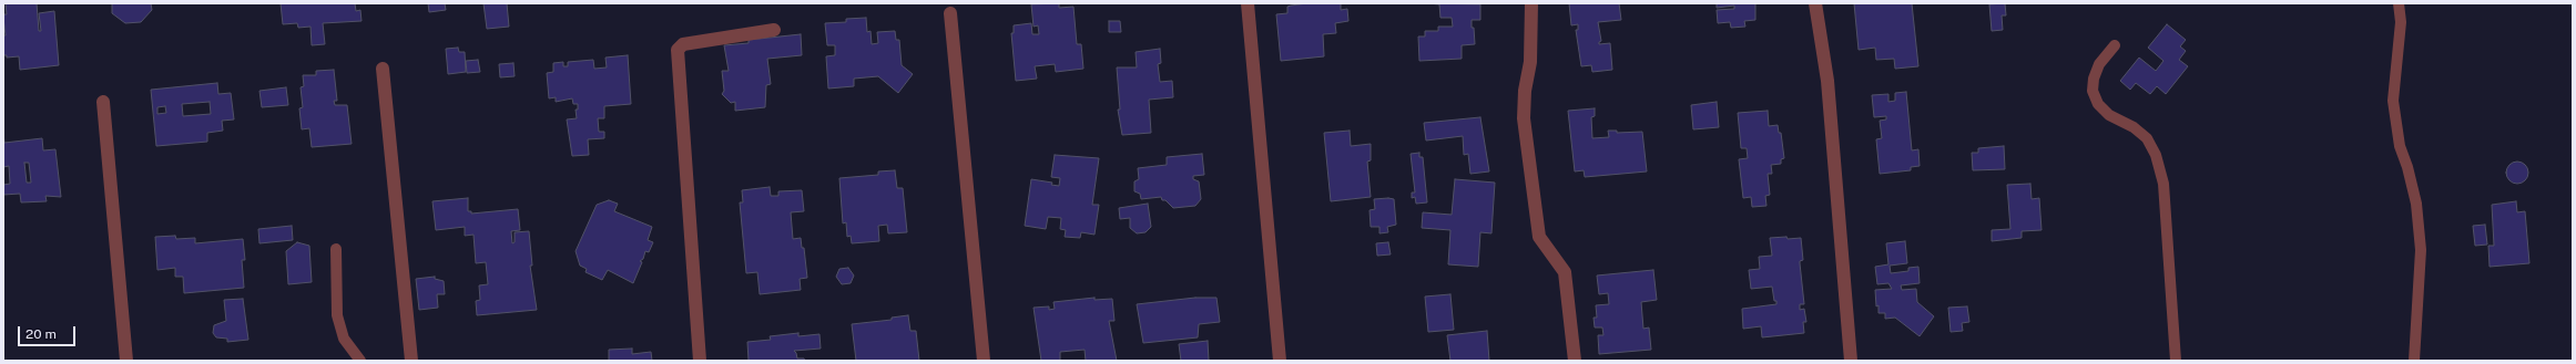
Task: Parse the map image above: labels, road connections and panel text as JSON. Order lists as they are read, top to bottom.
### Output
{
  "scale_bar": "20 m"
}
